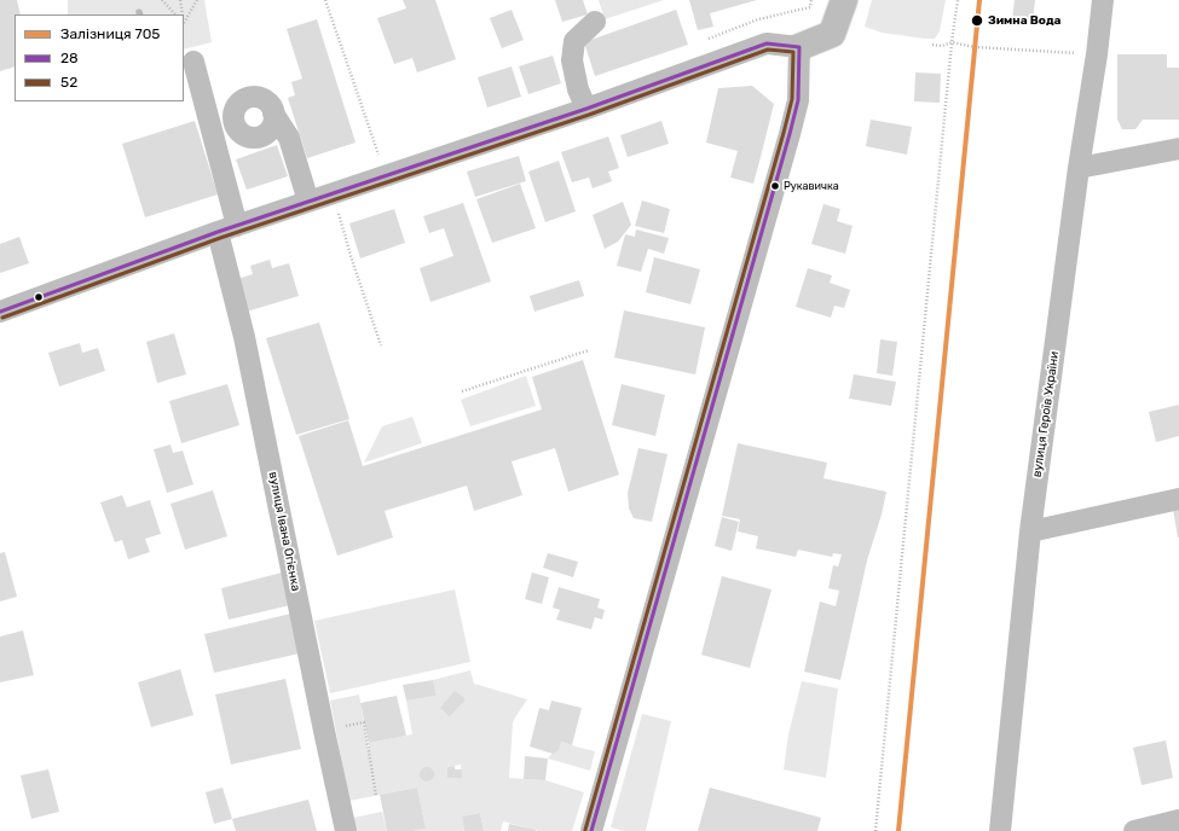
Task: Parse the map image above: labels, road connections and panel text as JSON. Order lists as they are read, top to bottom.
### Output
{
  "streets": {
    "street": ["вулиця Героїв України", "вулиця Івана Огієнка"]
  },
  "places": ["Зимна Вода", "Рукавичка"],
  "lines": ["rail line 705", "transit line 28", "transit line 52"],
  "legend": ["Залізниця 705", "28", "52"]
}
